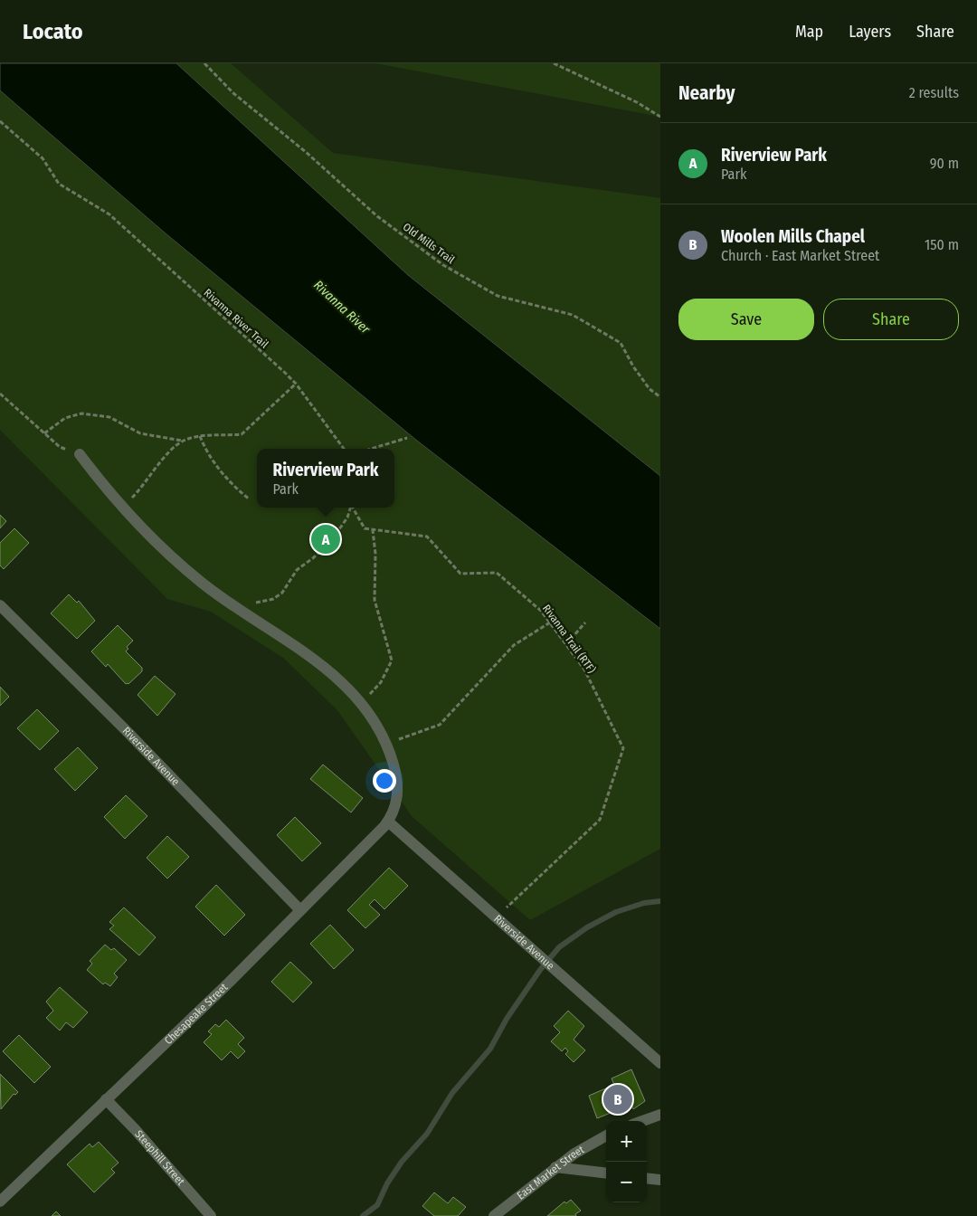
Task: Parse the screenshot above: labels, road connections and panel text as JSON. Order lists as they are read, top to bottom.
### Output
{
  "streets": {
    "street": [
      "Riverside Avenue",
      "Chesapeake Street",
      "Steephill Street",
      "East Market Street"
    ],
    "path": ["Old Mills Trail", "Rivanna River Trail", "Rivanna Trail (RTF)"]
  },
  "crossings": [
    ["Riverside Avenue", "Chesapeake Street"],
    ["Chesapeake Street", "Steephill Street"]
  ],
  "water": ["Rivanna River"],
  "page": {
    "header": "Locato",
    "nav": ["Map", "Layers", "Share"],
    "heading": ["Nearby", "2 results"],
    "list": [
      {
        "mark": "A",
        "name": "Riverview Park",
        "note": "Park",
        "value": "90 m"
      },
      {
        "mark": "B",
        "name": "Woolen Mills Chapel",
        "note": "Church · East Market Street",
        "value": "150 m"
      }
    ],
    "buttons": ["Save", "Share"],
    "popup": ["Riverview Park", "Park"],
    "pins": ["A", "B"],
    "map_buttons": ["+", "−"]
  }
}
